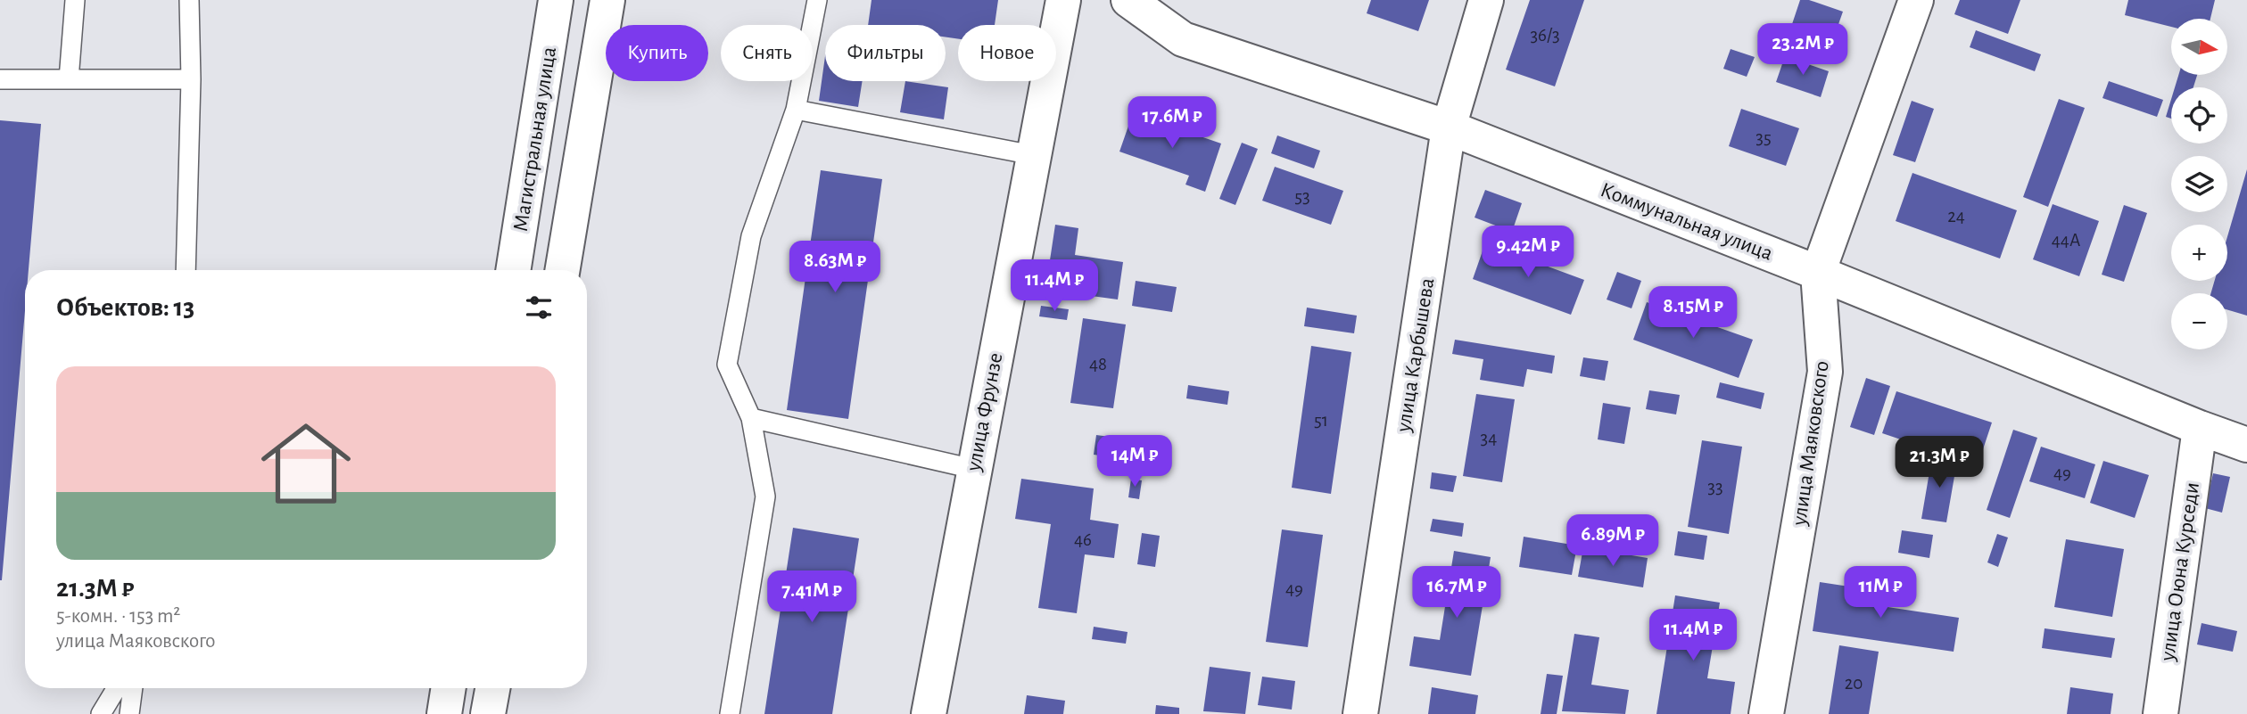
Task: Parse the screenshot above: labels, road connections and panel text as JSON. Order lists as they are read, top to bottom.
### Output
{
  "streets": {
    "street": [
      "Магистральная улица",
      "Коммунальная улица",
      "улица Карбышева",
      "улица Фрунзе",
      "улица Маяковского",
      "улица Оюна Курседи"
    ]
  },
  "crossings": [
    ["Коммунальная улица", "улица Карбышева"],
    ["Коммунальная улица", "улица Маяковского"],
    ["Коммунальная улица", "улица Оюна Курседи"]
  ],
  "house_numbers": [
    "36/3",
    "35",
    "53",
    "24",
    "44А",
    "48",
    "51",
    "34",
    "49",
    "33",
    "46",
    "49",
    "20"
  ],
  "north": "right",
  "page": {
    "map_buttons": ["+", "−"],
    "price": [
      "23.2M ₽",
      "17.6M ₽",
      "9.42M ₽",
      "8.63M ₽",
      "11.4M ₽",
      "8.15M ₽",
      "14M ₽",
      "21.3M ₽",
      "6.89M ₽",
      "16.7M ₽",
      "11M ₽",
      "7.41M ₽",
      "11.4M ₽"
    ],
    "chip": [
      "Купить",
      "Снять",
      "Фильтры",
      "Новое"
    ],
    "heading": "Объектов: 13",
    "list": [
      {
        "name": "21.3M ₽",
        "note": "5-комн. · 153 m² · улица Маяковского"
      }
    ]
  }
}
